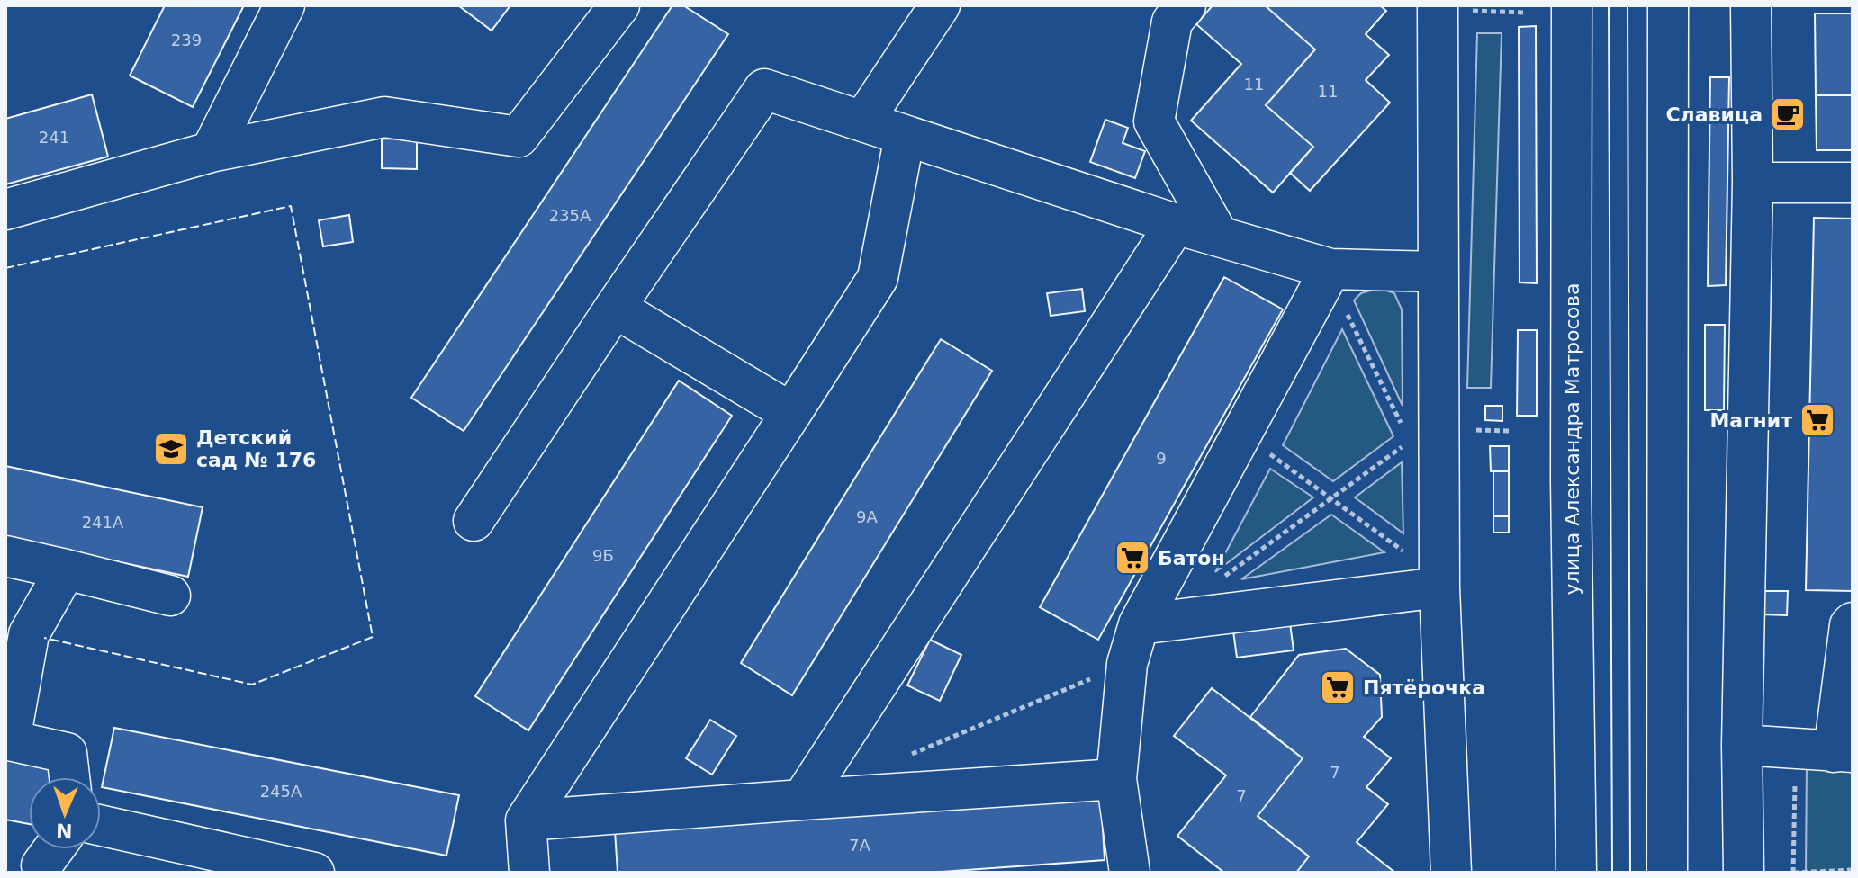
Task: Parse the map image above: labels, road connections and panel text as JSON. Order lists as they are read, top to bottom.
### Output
{
  "streets": {
    "main road": ["улица Александра Матросова"]
  },
  "places": {
    "cafe": ["Славица"],
    "supermarket": ["Магнит", "Батон", "Пятёрочка"],
    "school or university": ["Детский сад № 176"]
  },
  "house_numbers": [
    "239",
    "11",
    "11",
    "241",
    "235А",
    "9",
    "9А",
    "241А",
    "9Б",
    "7",
    "245А",
    "7",
    "7А"
  ],
  "north": "bottom"
}
